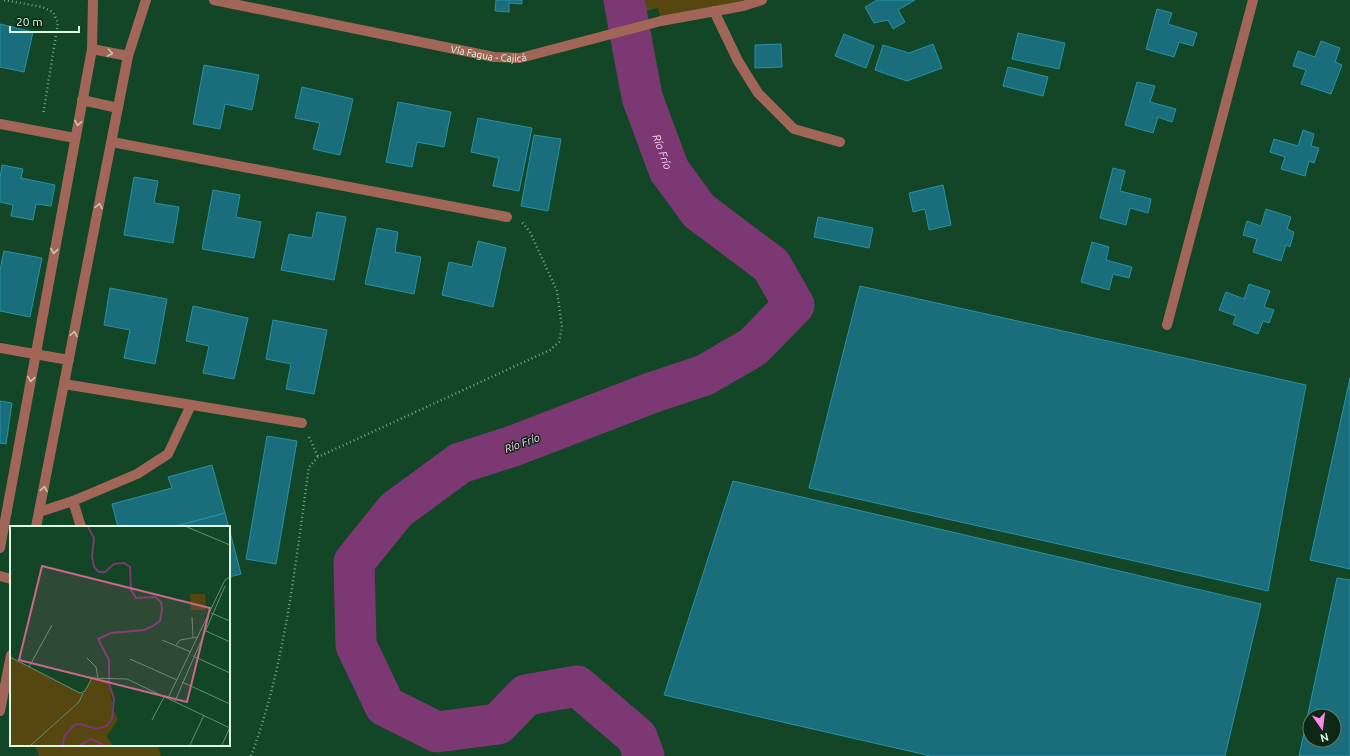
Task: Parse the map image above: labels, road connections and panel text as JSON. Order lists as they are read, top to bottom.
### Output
{
  "streets": {
    "street": ["Vía Fagua - Cajicá"]
  },
  "water": ["Río Frío"],
  "scale_bar": "20 m",
  "north": "bottom"
}
